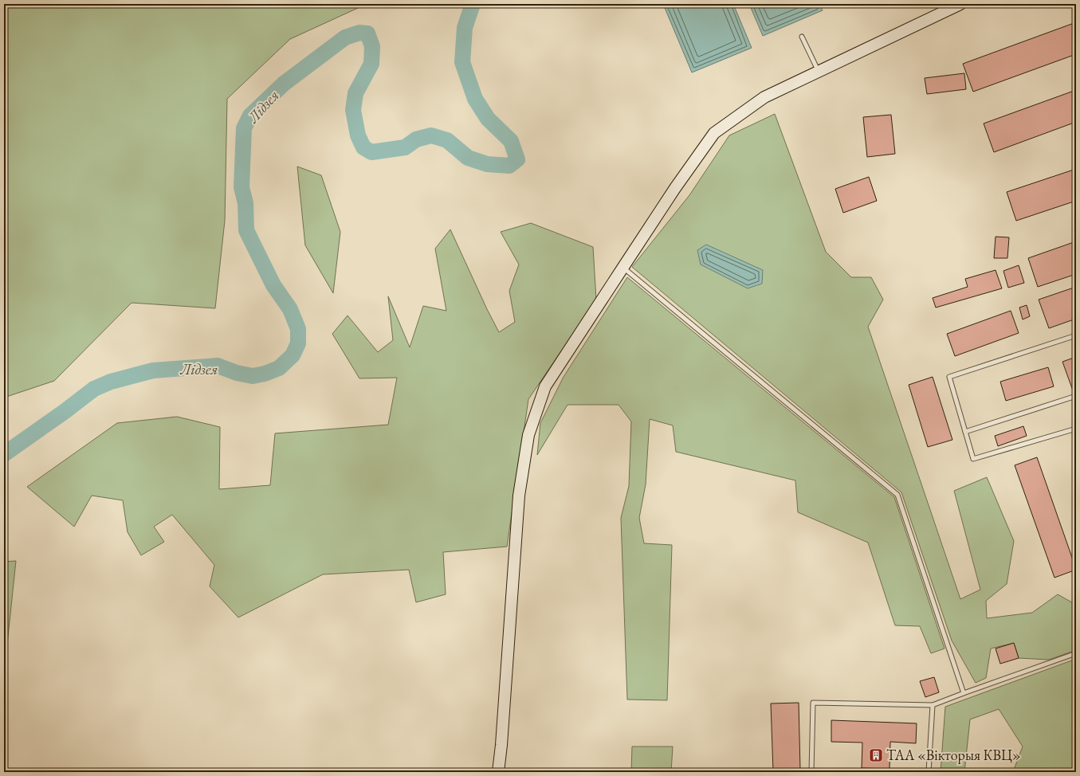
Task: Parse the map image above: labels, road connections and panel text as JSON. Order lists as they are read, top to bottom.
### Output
{
  "water": ["Лідзея"],
  "places": {
    "building": ["ТАА «Вікторыя КВЦ»"]
  }
}
